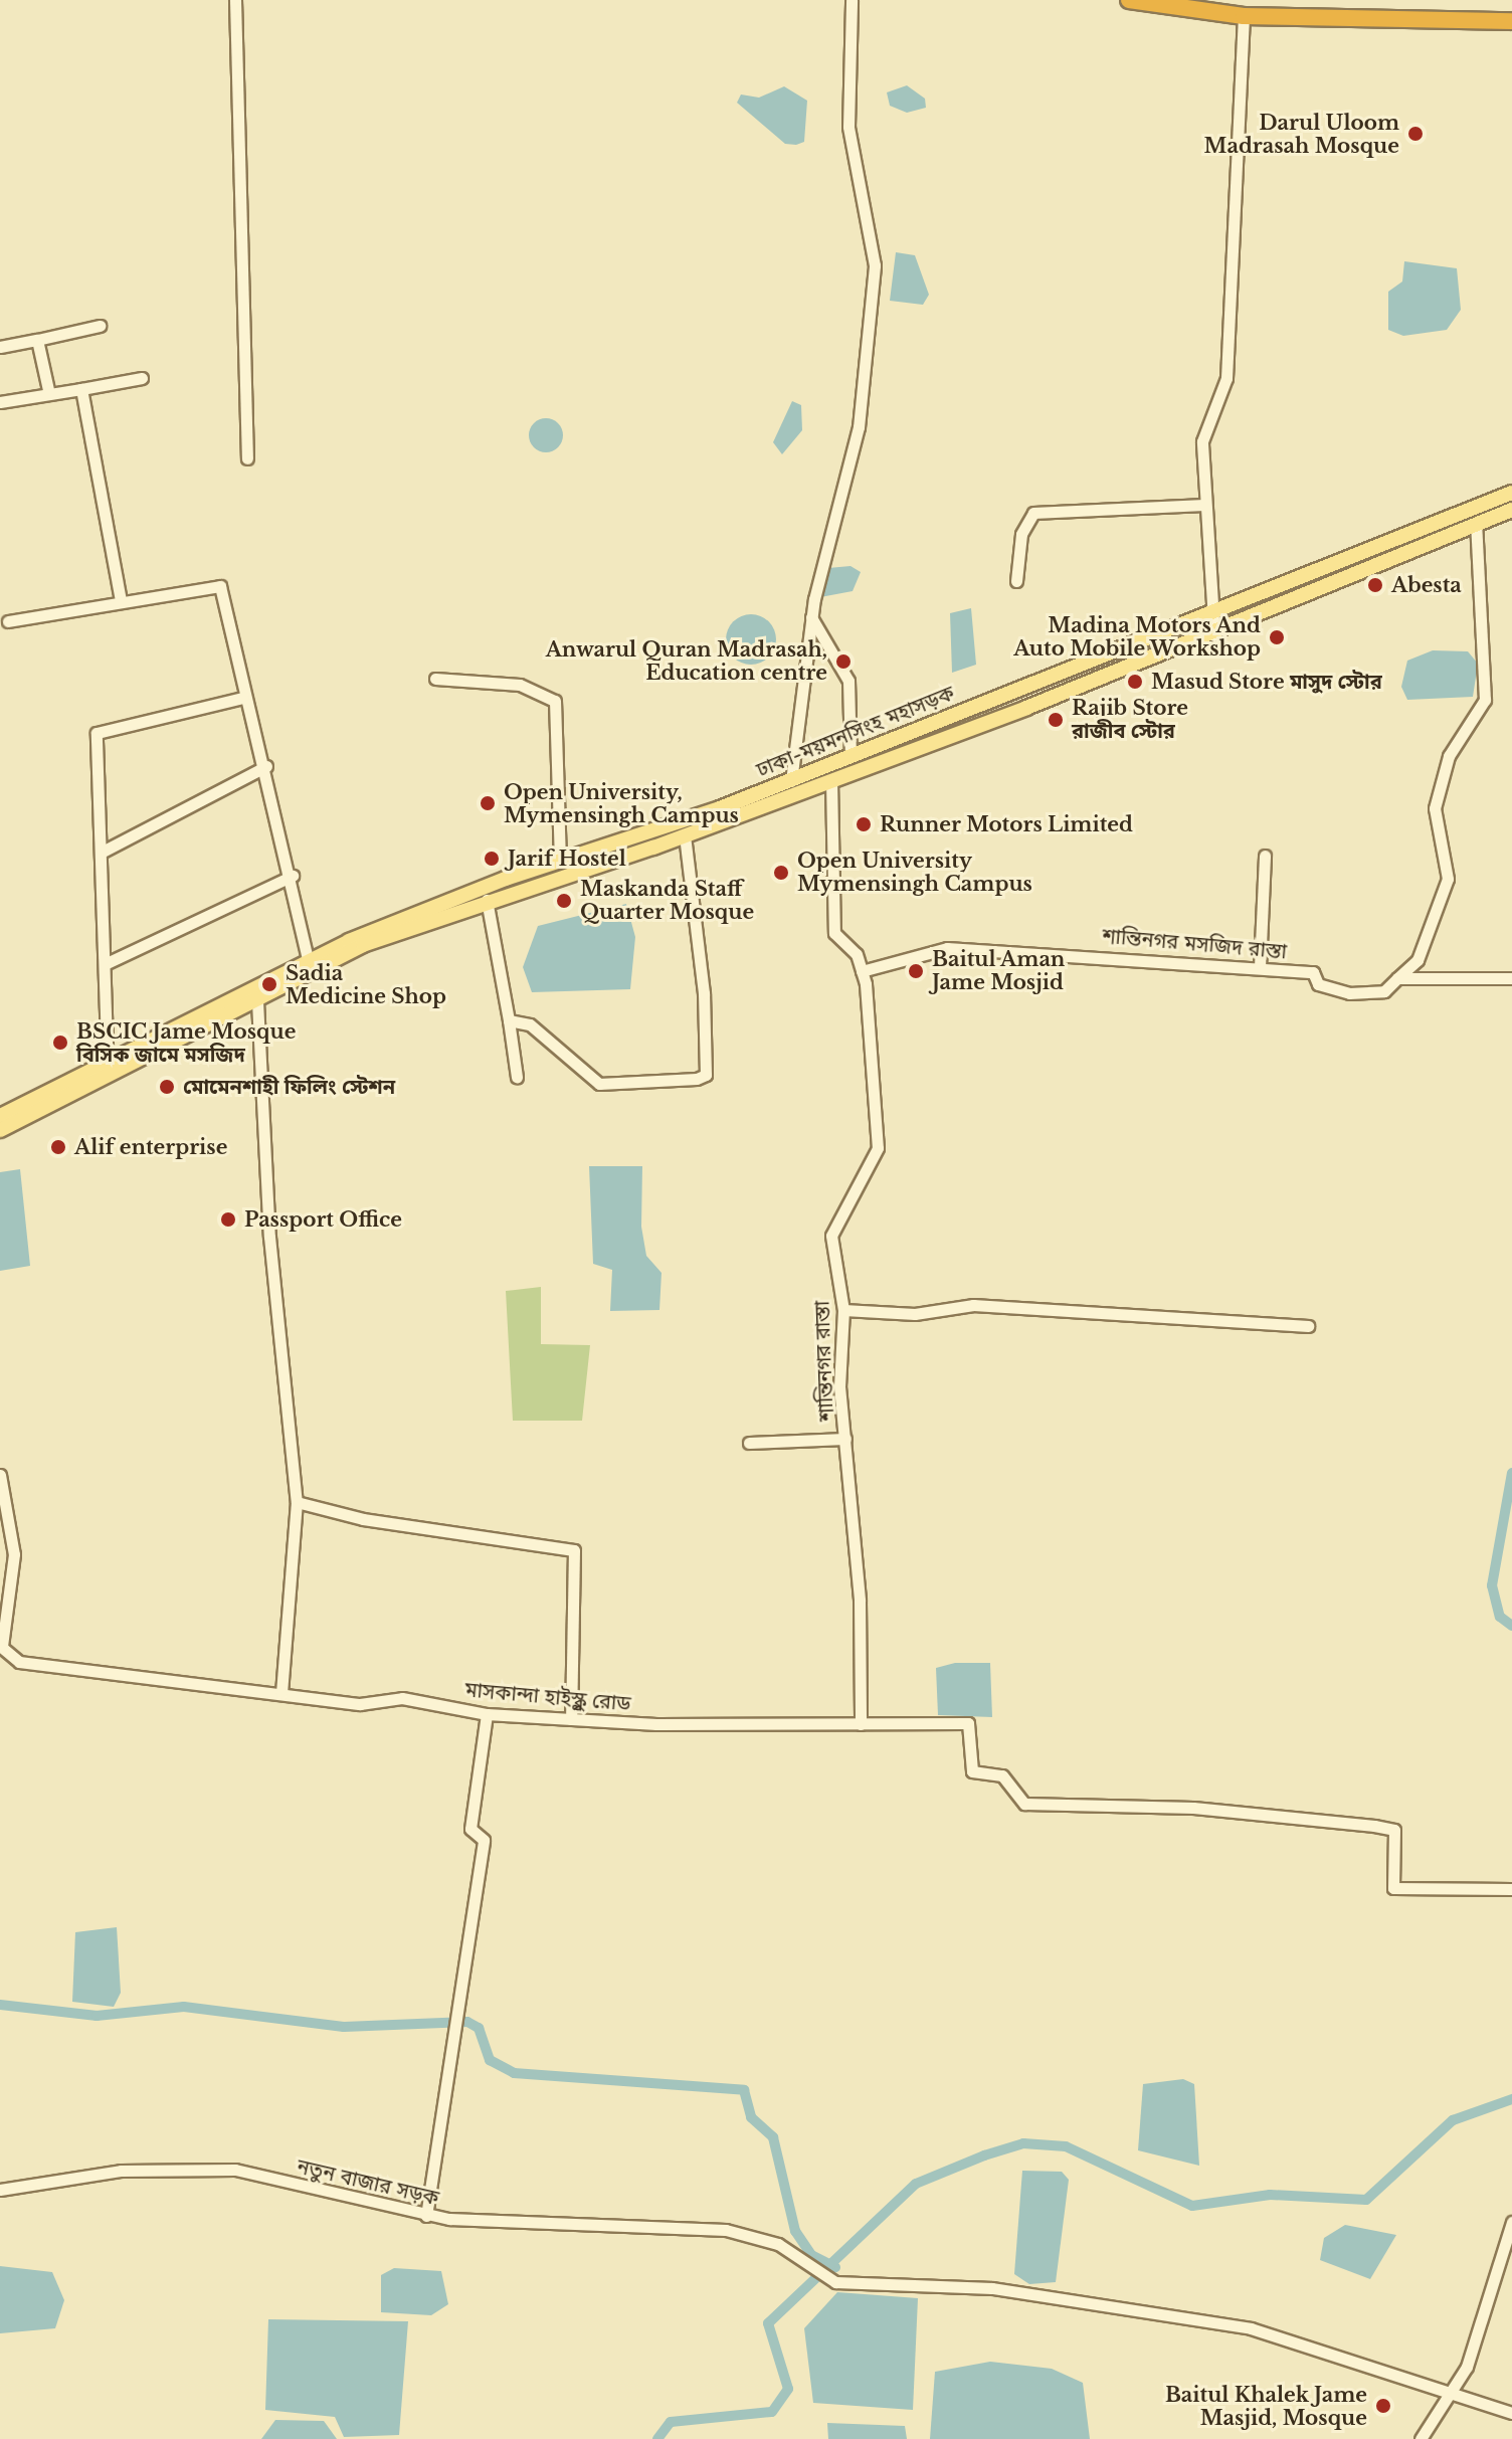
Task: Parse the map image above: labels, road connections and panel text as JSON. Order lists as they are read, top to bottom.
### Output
{
  "streets": {
    "main road": ["ঢাকা-ময়মনসিংহ মহাসড়ক"],
    "street": [
      "শান্তিনগর মসজিদ রাস্তা",
      "শান্তিনগর রাস্তা",
      "মাসকান্দা হাইস্কুল রোড",
      "নতুন বাজার সড়ক"
    ]
  },
  "crossings": [
    ["ঢাকা-ময়মনসিংহ মহাসড়ক", "শান্তিনগর রাস্তা"],
    ["শান্তিনগর মসজিদ রাস্তা", "শান্তিনগর রাস্তা"],
    ["শান্তিনগর রাস্তা", "মাসকান্দা হাইস্কুল রোড"]
  ],
  "places": [
    "Darul Uloom Madrasah Mosque",
    "Abesta",
    "Madina Motors And Auto Mobile Workshop",
    "Anwarul Quran Madrasah, Education centre",
    "Masud Store মাসুদ স্টোর",
    "Rajib Store রাজীব স্টোর",
    "Open University, Mymensingh Campus",
    "Runner Motors Limited",
    "Jarif Hostel",
    "Open University Mymensingh Campus",
    "Maskanda Staff Quarter Mosque",
    "Baitul Aman Jame Mosjid",
    "Sadia Medicine Shop",
    "BSCIC Jame Mosque বিসিক জামে মসজিদ",
    "মোমেনশাহী ফিলিং স্টেশন",
    "Alif enterprise",
    "Passport Office",
    "Baitul Khalek Jame Masjid, Mosque"
  ]
}
